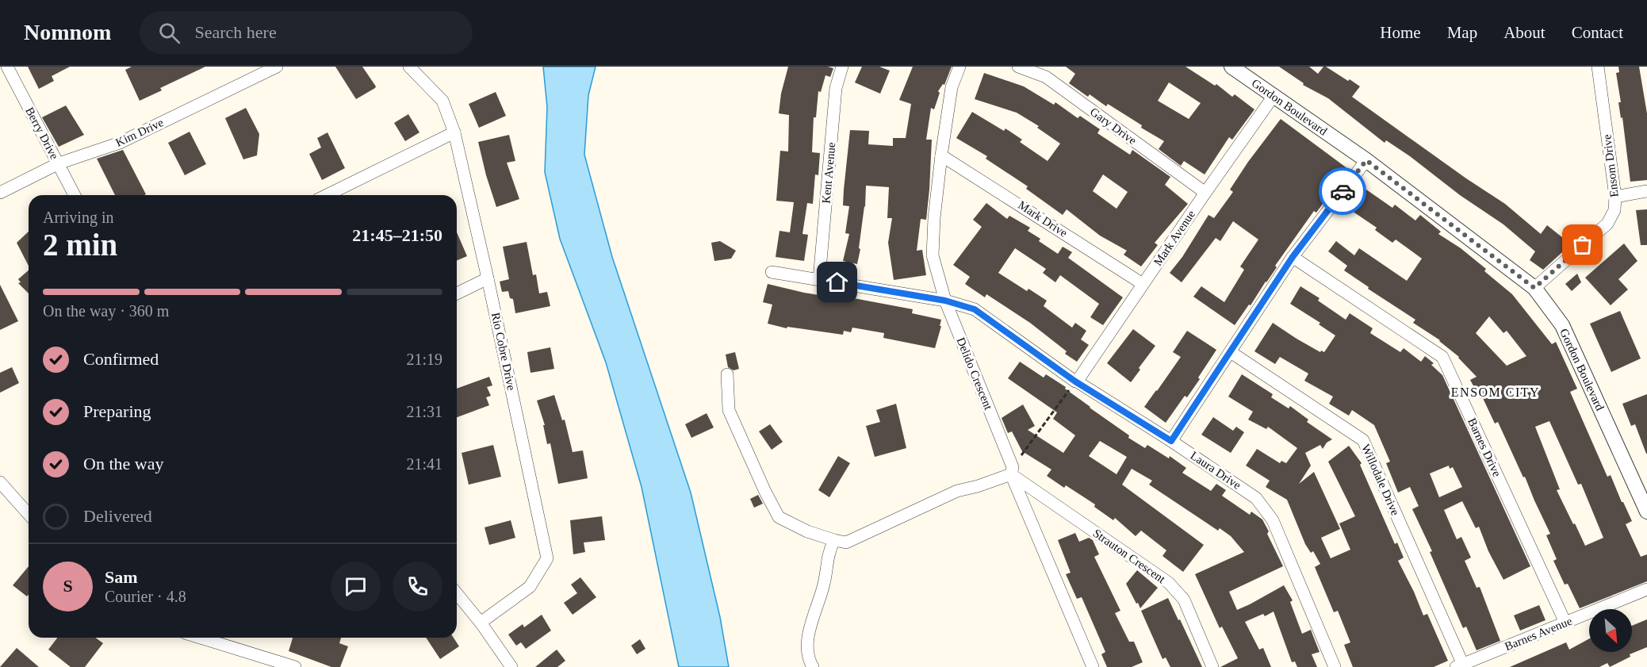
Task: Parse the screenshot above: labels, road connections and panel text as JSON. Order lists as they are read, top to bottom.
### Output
{
  "streets": {
    "street": [
      "Gordon Boulevard",
      "Gary Drive",
      "Kim Drive",
      "Berry Drive",
      "Ensom Drive",
      "Kent Avenue",
      "Mark Drive",
      "Mark Avenue",
      "Rio Cobre Drive",
      "Delido Crescent",
      "Barnes Drive",
      "Laura Drive",
      "Willodale Drive",
      "Strauton Crescent",
      "Barnes Avenue"
    ]
  },
  "crossings": [
    ["Gordon Boulevard", "Ensom Drive"],
    ["Gordon Boulevard", "Mark Avenue"],
    ["Gary Drive", "Mark Avenue"],
    ["Kim Drive", "Berry Drive"],
    ["Kent Avenue", "Laura Drive"],
    ["Mark Drive", "Mark Avenue"],
    ["Mark Drive", "Delido Crescent"],
    ["Mark Avenue", "Laura Drive"],
    ["Delido Crescent", "Laura Drive"],
    ["Delido Crescent", "Strauton Crescent"],
    ["Barnes Drive", "Barnes Avenue"],
    ["Willodale Drive", "Barnes Avenue"]
  ],
  "districts": ["ENSOM CITY"],
  "north": "bottom right",
  "page": {
    "header": "Nomnom",
    "search": "Search here",
    "nav": [
      "Home",
      "Map",
      "About",
      "Contact"
    ],
    "heading": ["2 min", "Arriving in", "21:45–21:50"],
    "panel": ["Sam", "Courier · 4.8"],
    "bar": "On the way · 360 m",
    "list": [
      ["Confirmed", "21:19"],
      ["Preparing", "21:31"],
      ["On the way", "21:41"],
      "Delivered"
    ],
    "round": "S"
  }
}
